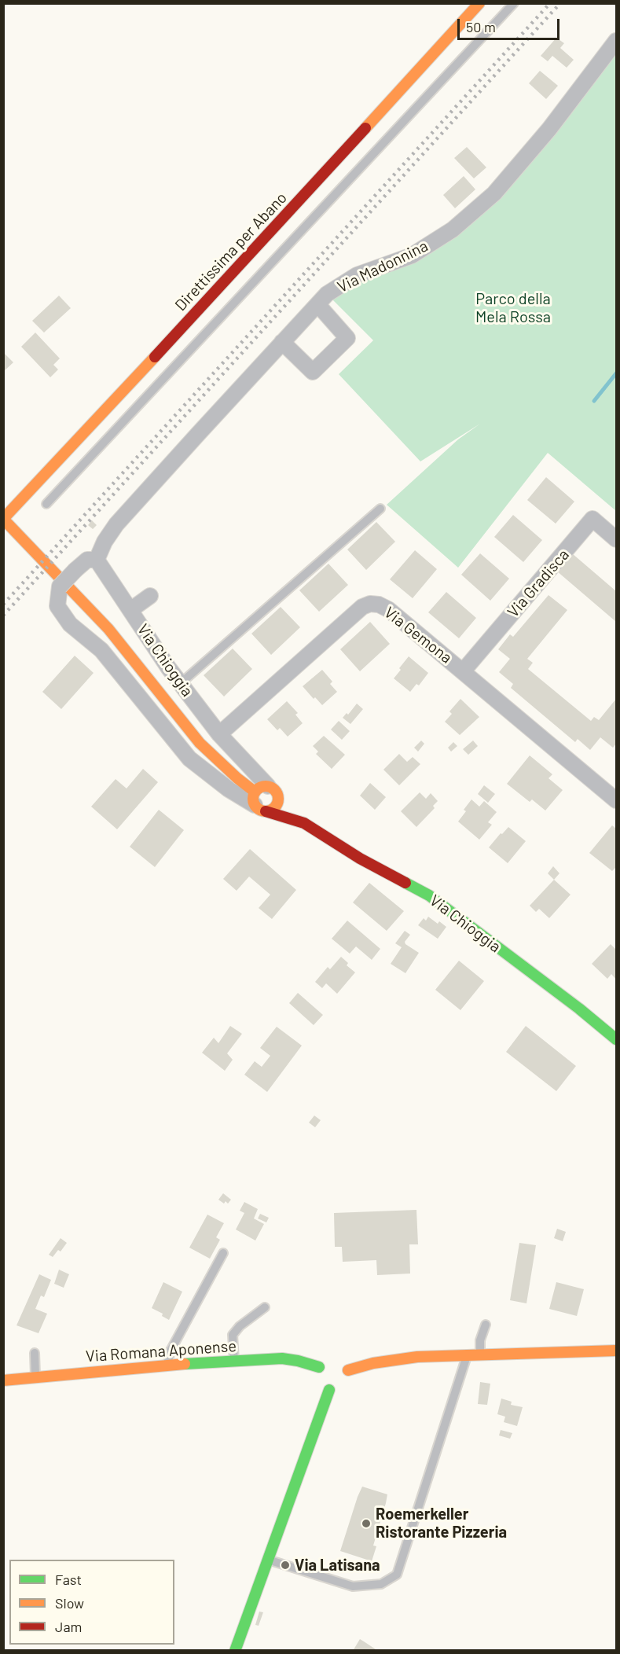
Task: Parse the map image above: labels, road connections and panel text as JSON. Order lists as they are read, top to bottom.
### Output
{
  "streets": {
    "main road": ["Direttissima per Abano", "Via Chioggia", "Via Romana Aponense"],
    "street": ["Via Madonnina", "Via Gradisca", "Via Gemona"]
  },
  "crossings": [
    ["Direttissima per Abano", "Via Chioggia"],
    ["Via Madonnina", "Via Chioggia"],
    ["Via Gradisca", "Via Gemona"],
    ["Via Gemona", "Via Chioggia"]
  ],
  "parks": ["Parco della Mela Rossa"],
  "places": ["Roemerkeller Ristorante Pizzeria", "Via Latisana"],
  "legend": ["Fast", "Slow", "Jam"],
  "scale_bar": "50 m"
}
